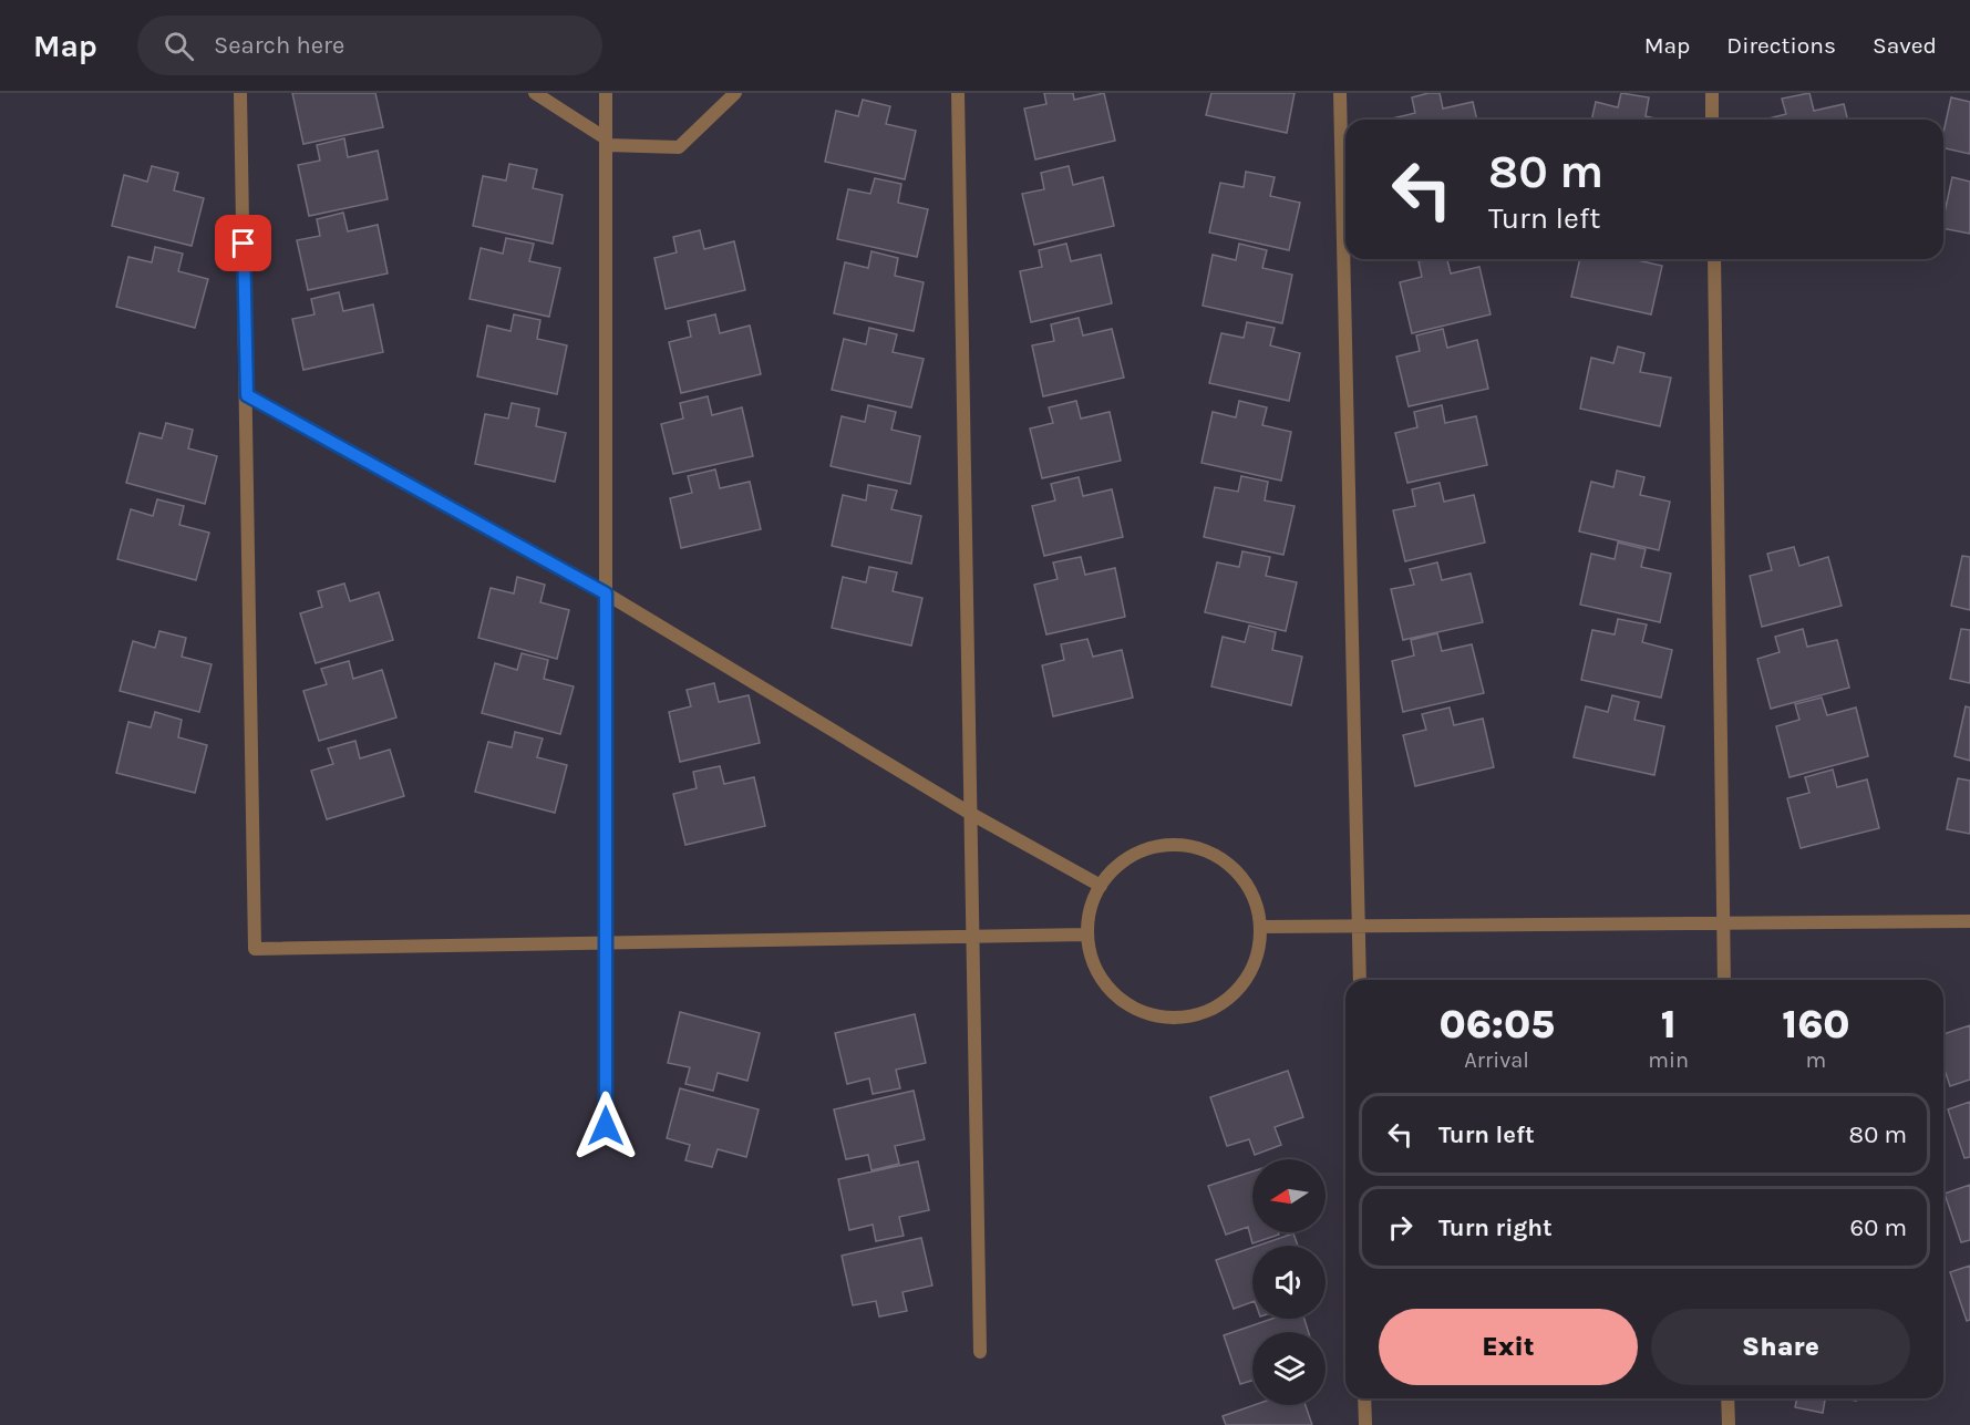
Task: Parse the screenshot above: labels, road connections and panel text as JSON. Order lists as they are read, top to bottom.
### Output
{
  "north": "left",
  "page": {
    "header": "Map",
    "search": "Search here",
    "nav": ["Map", "Directions", "Saved"],
    "turn": ["80 m", "Turn left"],
    "eta": [
      "06:05",
      "Arrival",
      "1",
      "min",
      "160",
      "m"
    ],
    "list": [
      {
        "name": "Turn left",
        "value": "80 m"
      },
      {
        "name": "Turn right",
        "value": "60 m"
      }
    ],
    "buttons": ["Exit", "Share"]
  }
}
